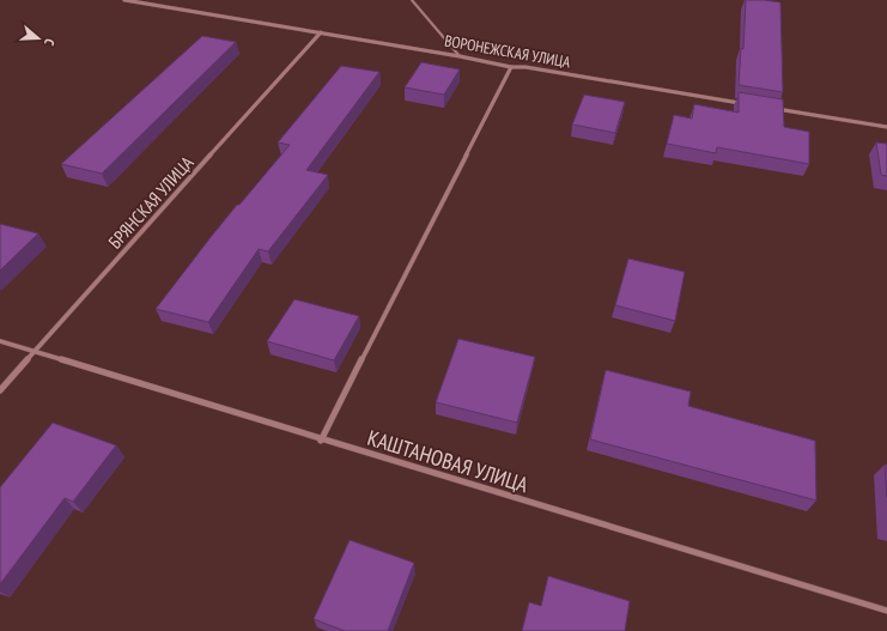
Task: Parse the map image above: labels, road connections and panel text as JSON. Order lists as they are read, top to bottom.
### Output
{
  "streets": {
    "street": ["ВОРОНЕЖСКАЯ УЛИЦА", "БРЯНСКАЯ УЛИЦА", "КАШТАНОВАЯ УЛИЦА"]
  },
  "crossings": [
    ["ВОРОНЕЖСКАЯ УЛИЦА", "БРЯНСКАЯ УЛИЦА"],
    ["БРЯНСКАЯ УЛИЦА", "КАШТАНОВАЯ УЛИЦА"]
  ],
  "north": "right"
}
